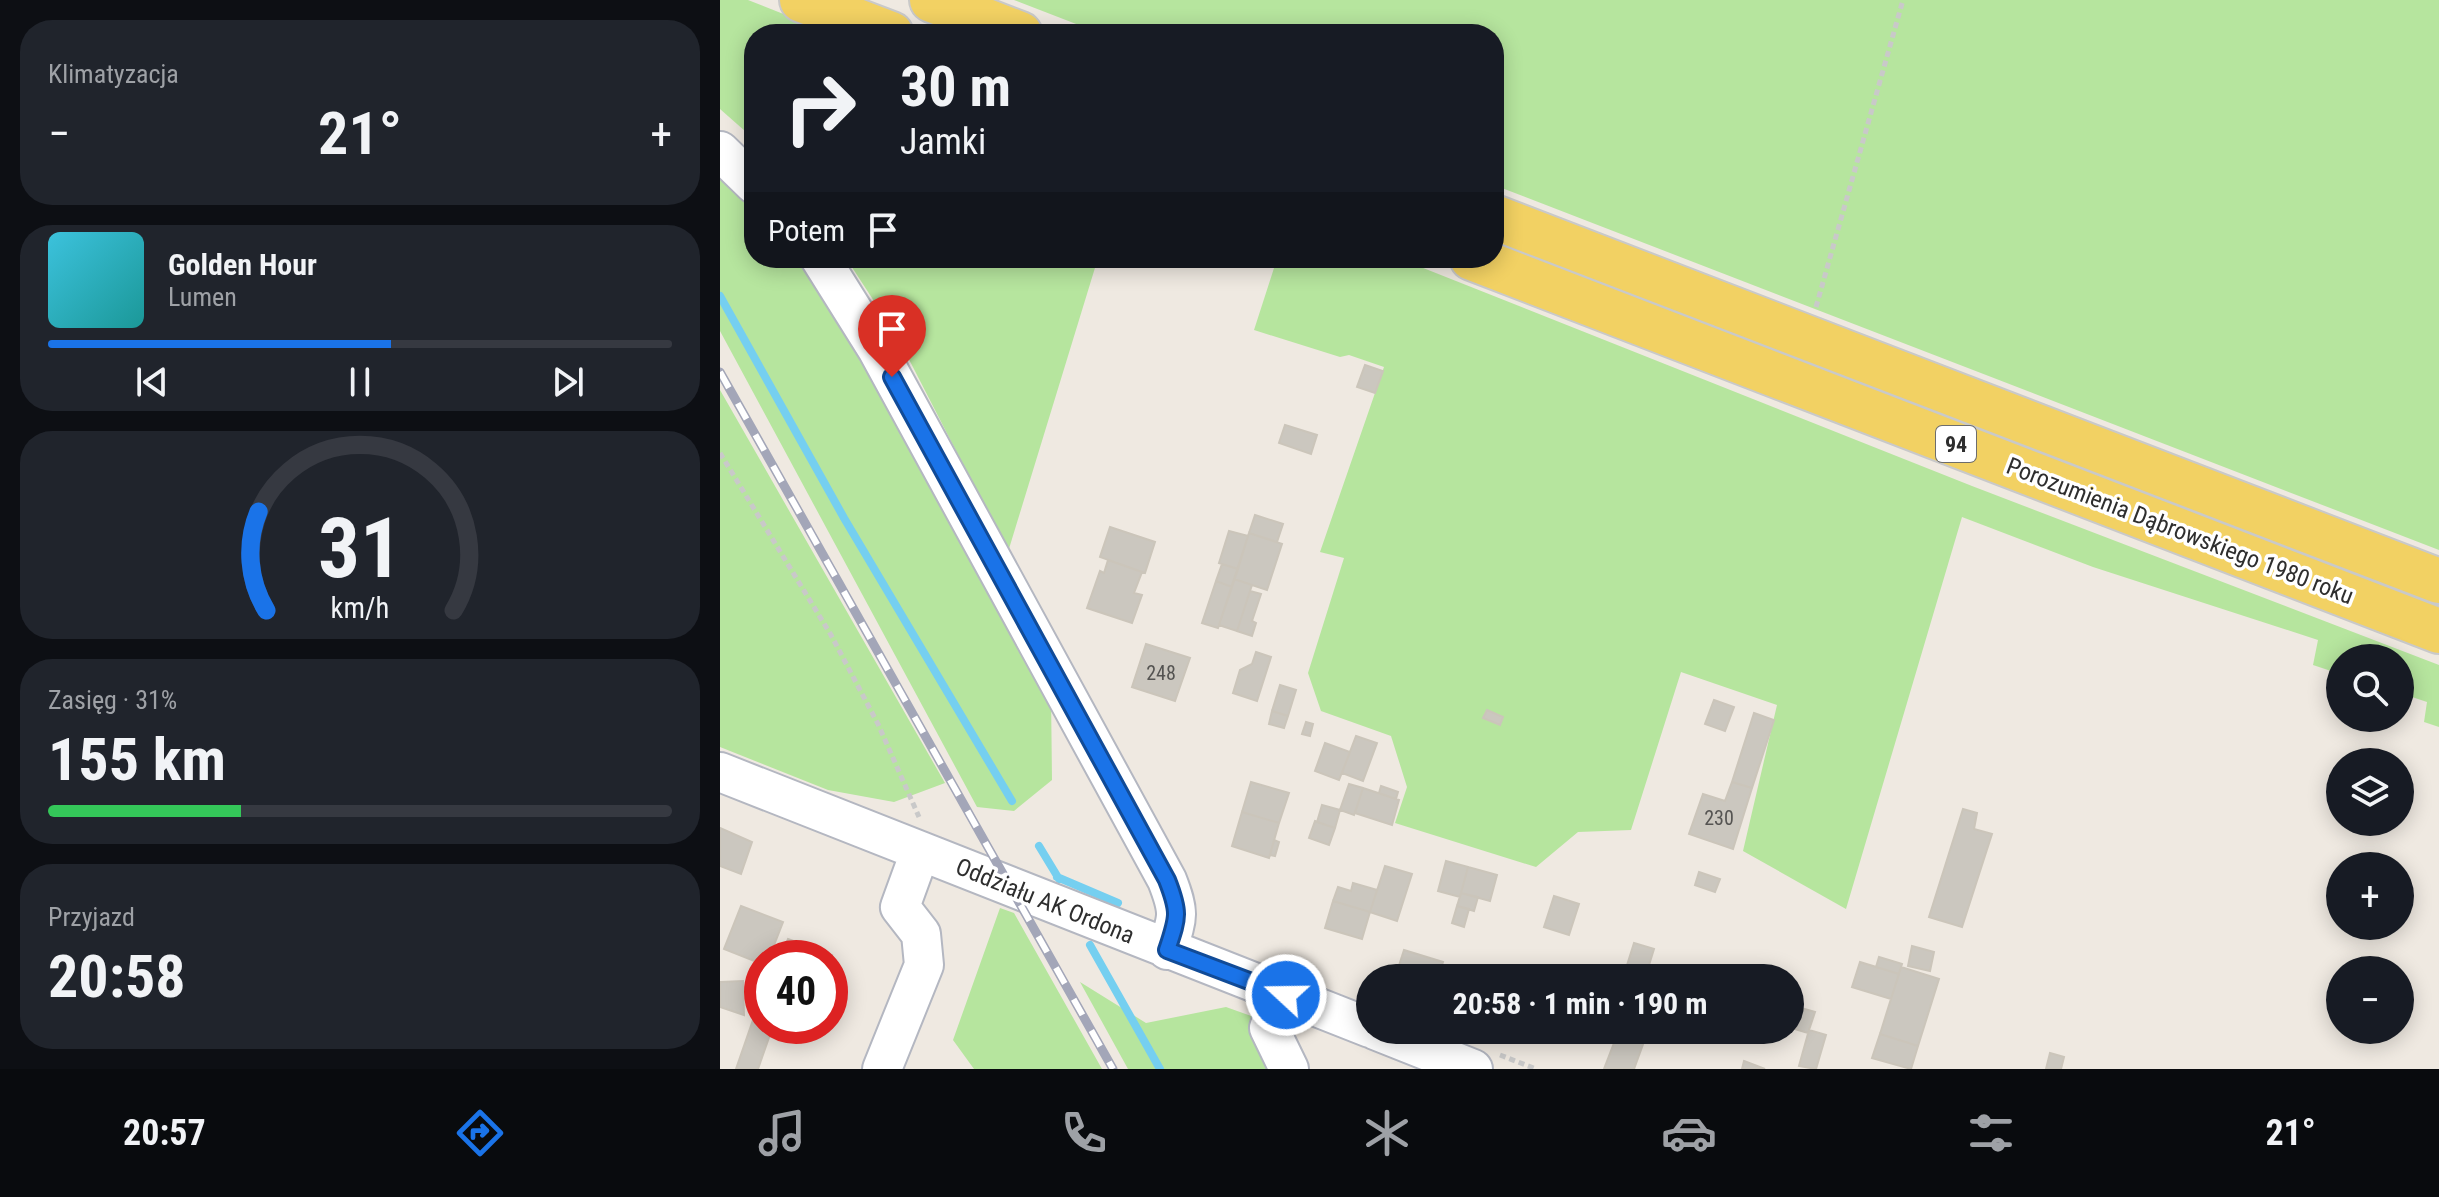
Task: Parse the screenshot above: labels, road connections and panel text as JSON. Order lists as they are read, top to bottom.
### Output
{
  "streets": {
    "main road": ["94", "Porozumienia Dąbrowskiego 1980 roku"],
    "street": ["Oddziału AK Ordona"]
  },
  "house_numbers": ["248", "230"],
  "page": {
    "tile": [
      "Klimatyzacja",
      ["Zasięg · 31%", "155 km"],
      ["Przyjazd", "20:58"]
    ],
    "turn": ["30 m", "Jamki"],
    "heat": ["−", "21°", "+"],
    "then": "Potem",
    "song": ["Golden Hour", "Lumen"],
    "map_buttons": ["+", "−"],
    "limit": "40",
    "trip": "20:58 · 1 min · 190 m",
    "tabs": ["20:57", "21°"],
    "gauge": ["31", "km/h"]
  }
}
